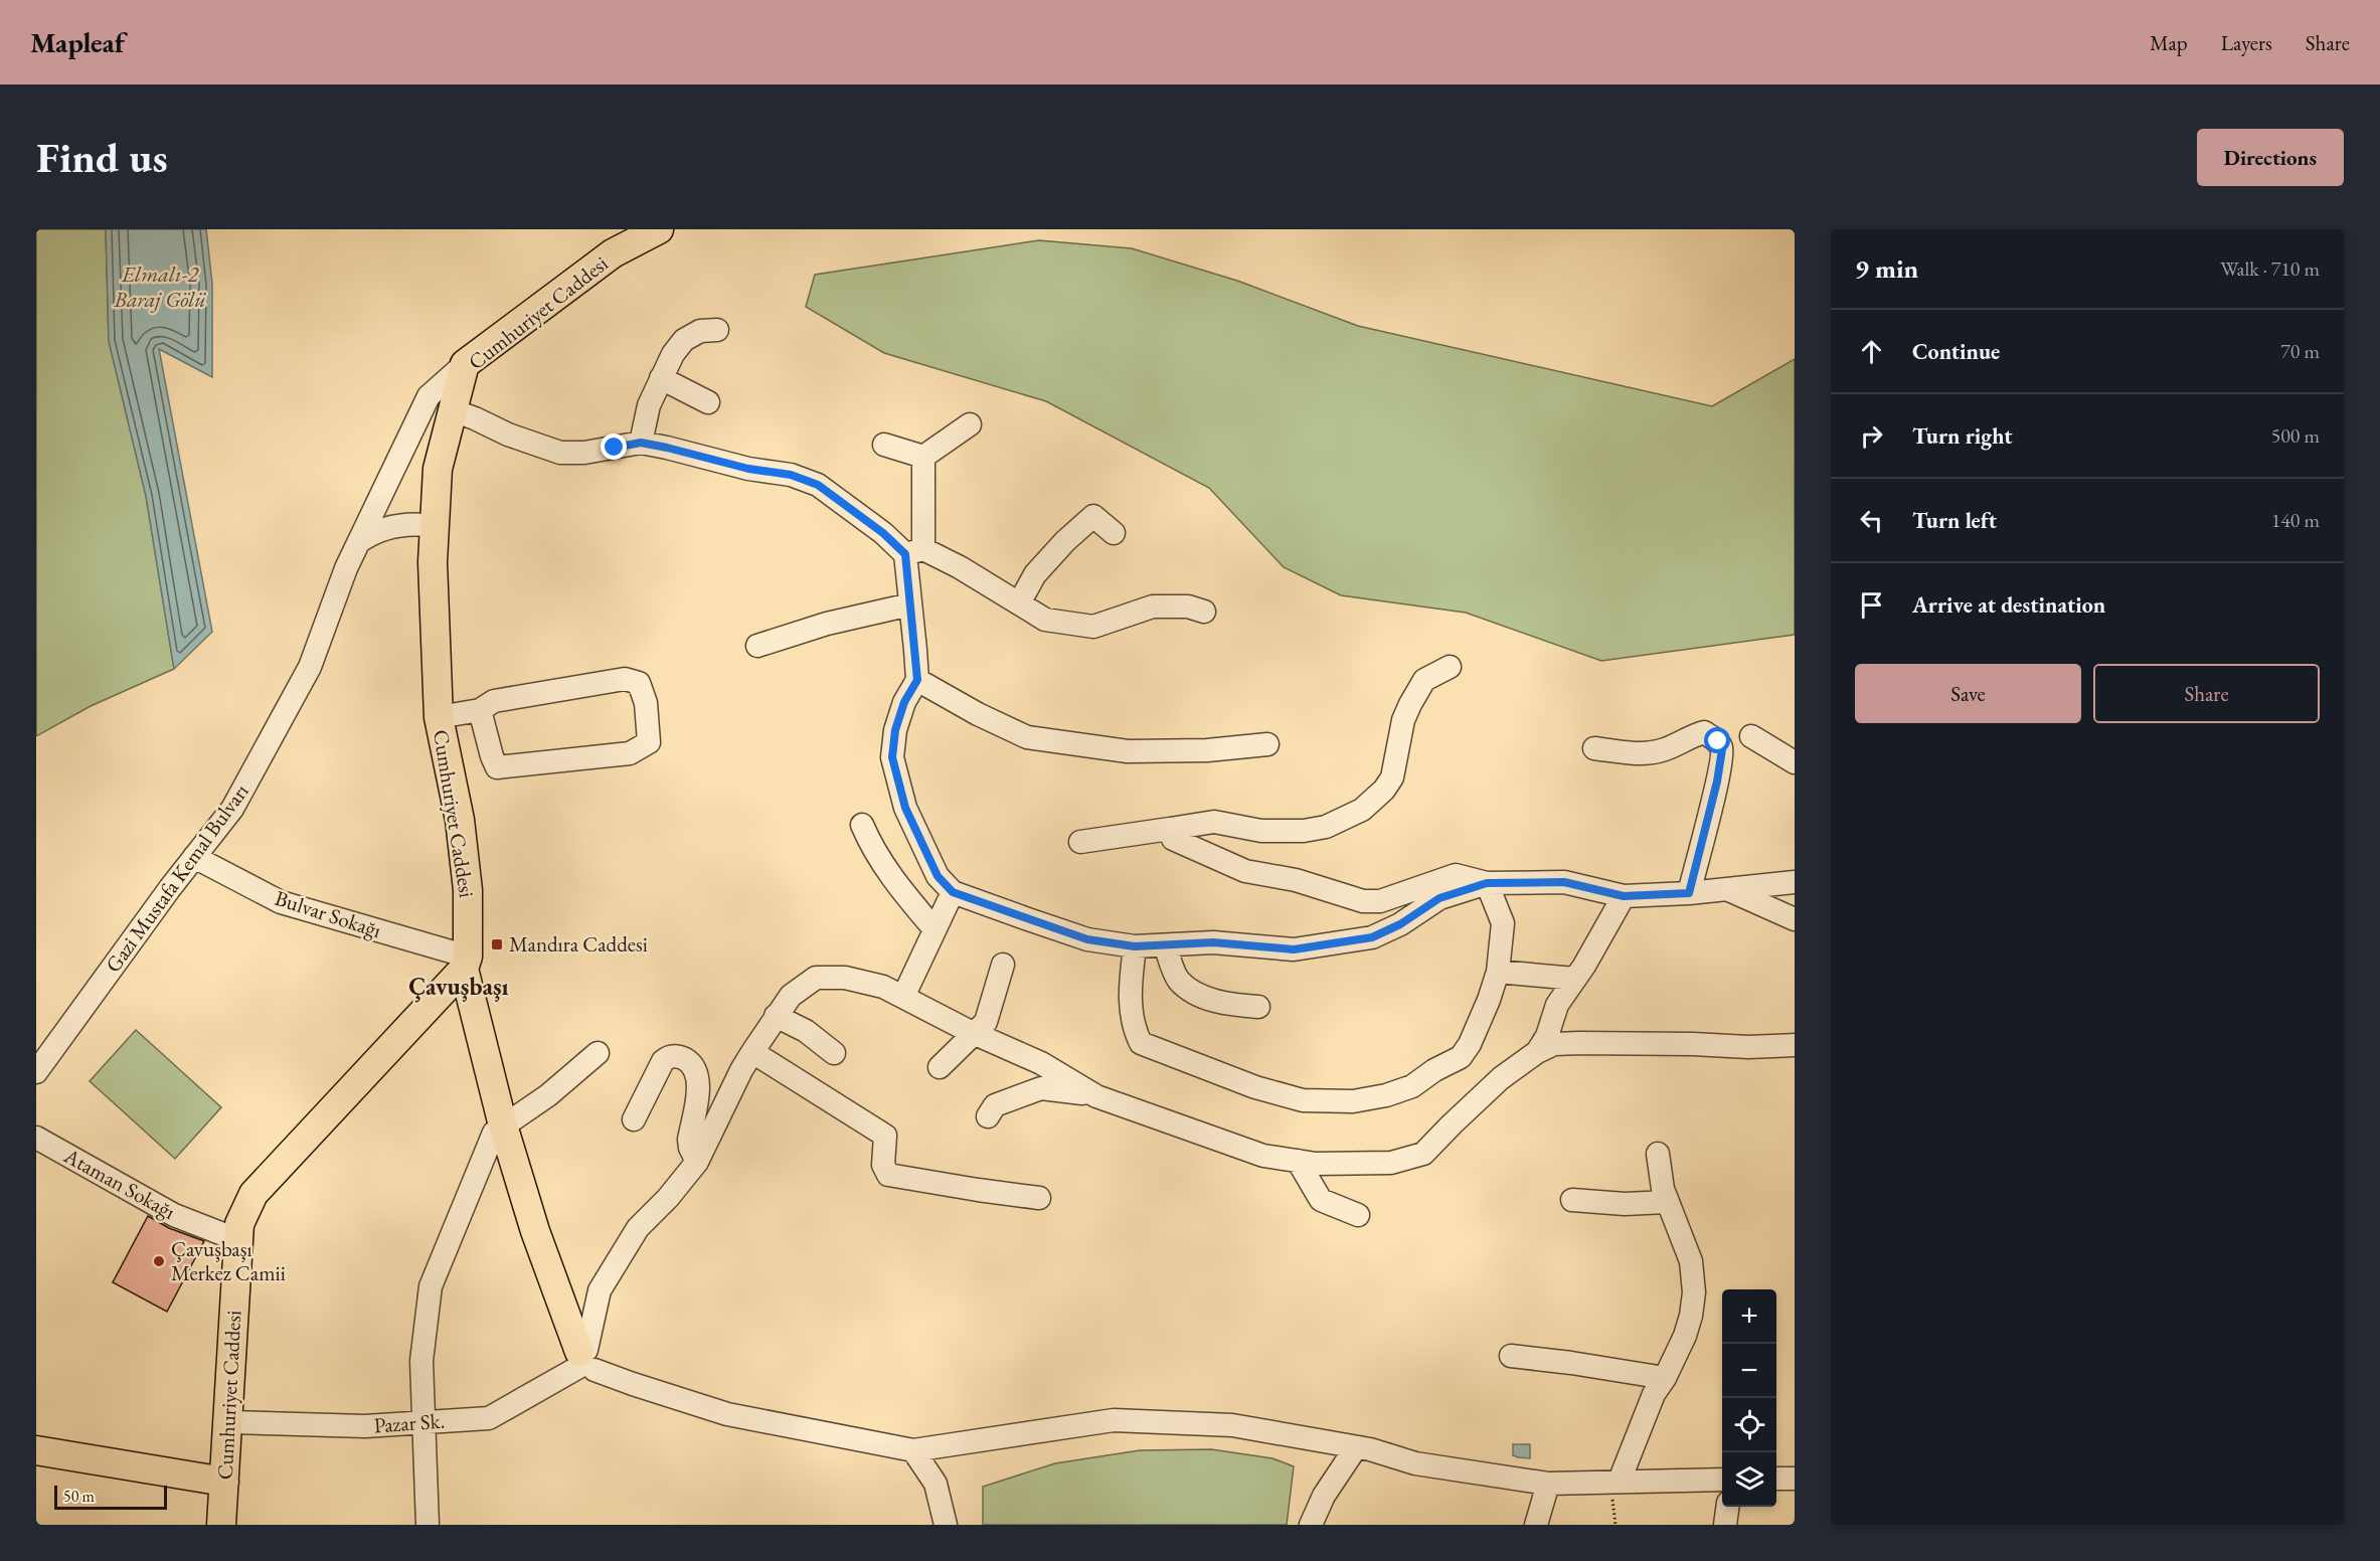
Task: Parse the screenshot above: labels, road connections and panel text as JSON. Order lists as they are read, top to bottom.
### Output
{
  "streets": {
    "main road": ["Cumhuriyet Caddesi"],
    "street": [
      "Gazi Mustafa Kemal Bulvarı",
      "Bulvar Sokağı",
      "Ataman Sokağı",
      "Pazar Sk."
    ]
  },
  "crossings": [
    ["Cumhuriyet Caddesi", "Gazi Mustafa Kemal Bulvarı"],
    ["Cumhuriyet Caddesi", "Bulvar Sokağı"],
    ["Cumhuriyet Caddesi", "Ataman Sokağı"],
    ["Cumhuriyet Caddesi", "Pazar Sk."],
    ["Gazi Mustafa Kemal Bulvarı", "Bulvar Sokağı"]
  ],
  "districts": ["Çavuşbaşı"],
  "water": ["Elmalı-2 Baraj Gölü"],
  "places": {
    "transit": ["Mandıra Caddesi"],
    "other": ["Çavuşbaşı Merkez Camii"]
  },
  "scale_bar": "50 m",
  "page": {
    "header": "Mapleaf",
    "nav": ["Map", "Layers", "Share"],
    "buttons": [
      "Directions",
      ["Save", "Share"]
    ],
    "title": "Find us",
    "heading": ["9 min", "Walk · 710 m"],
    "list": [
      ["Continue", "70 m"],
      ["Turn right", "500 m"],
      ["Turn left", "140 m"],
      "Arrive at destination"
    ],
    "map_buttons": ["+", "−"],
    "scale": "50 m"
  }
}
